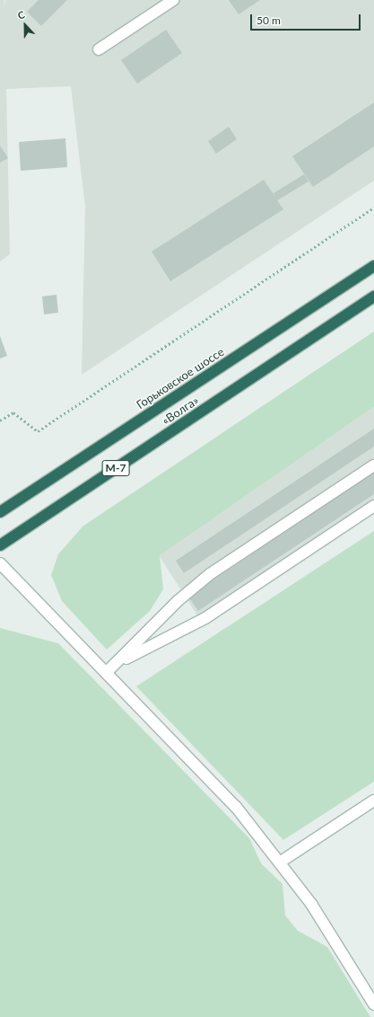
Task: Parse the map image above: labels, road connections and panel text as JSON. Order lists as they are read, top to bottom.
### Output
{
  "streets": {
    "highway": ["Горьковское шоссе", "«Волга»", "М-7"]
  },
  "scale_bar": "50 m",
  "north": "top"
}
